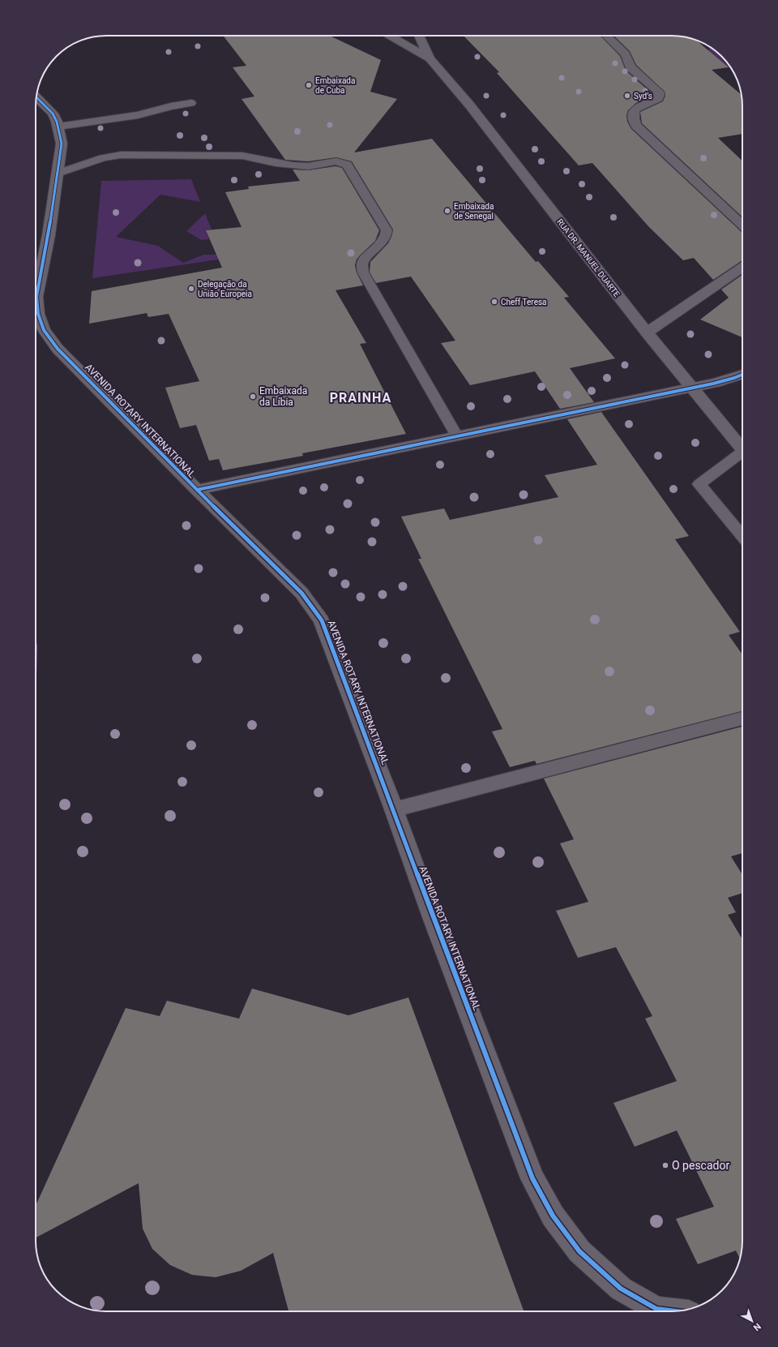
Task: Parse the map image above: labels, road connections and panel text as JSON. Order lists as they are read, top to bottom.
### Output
{
  "streets": {
    "street": ["RUA DR. MANUEL DUARTE", "AVENIDA ROTARY INTERNATIONAL"]
  },
  "districts": ["PRAINHA"],
  "places": [
    "Embaixada de Cuba",
    "Syd’s",
    "Embaixada de Senegal",
    "Delegação da União Europeia",
    "Cheff Teresa",
    "Embaixada da Líbia",
    "O pescador"
  ],
  "north": "bottom right"
}
